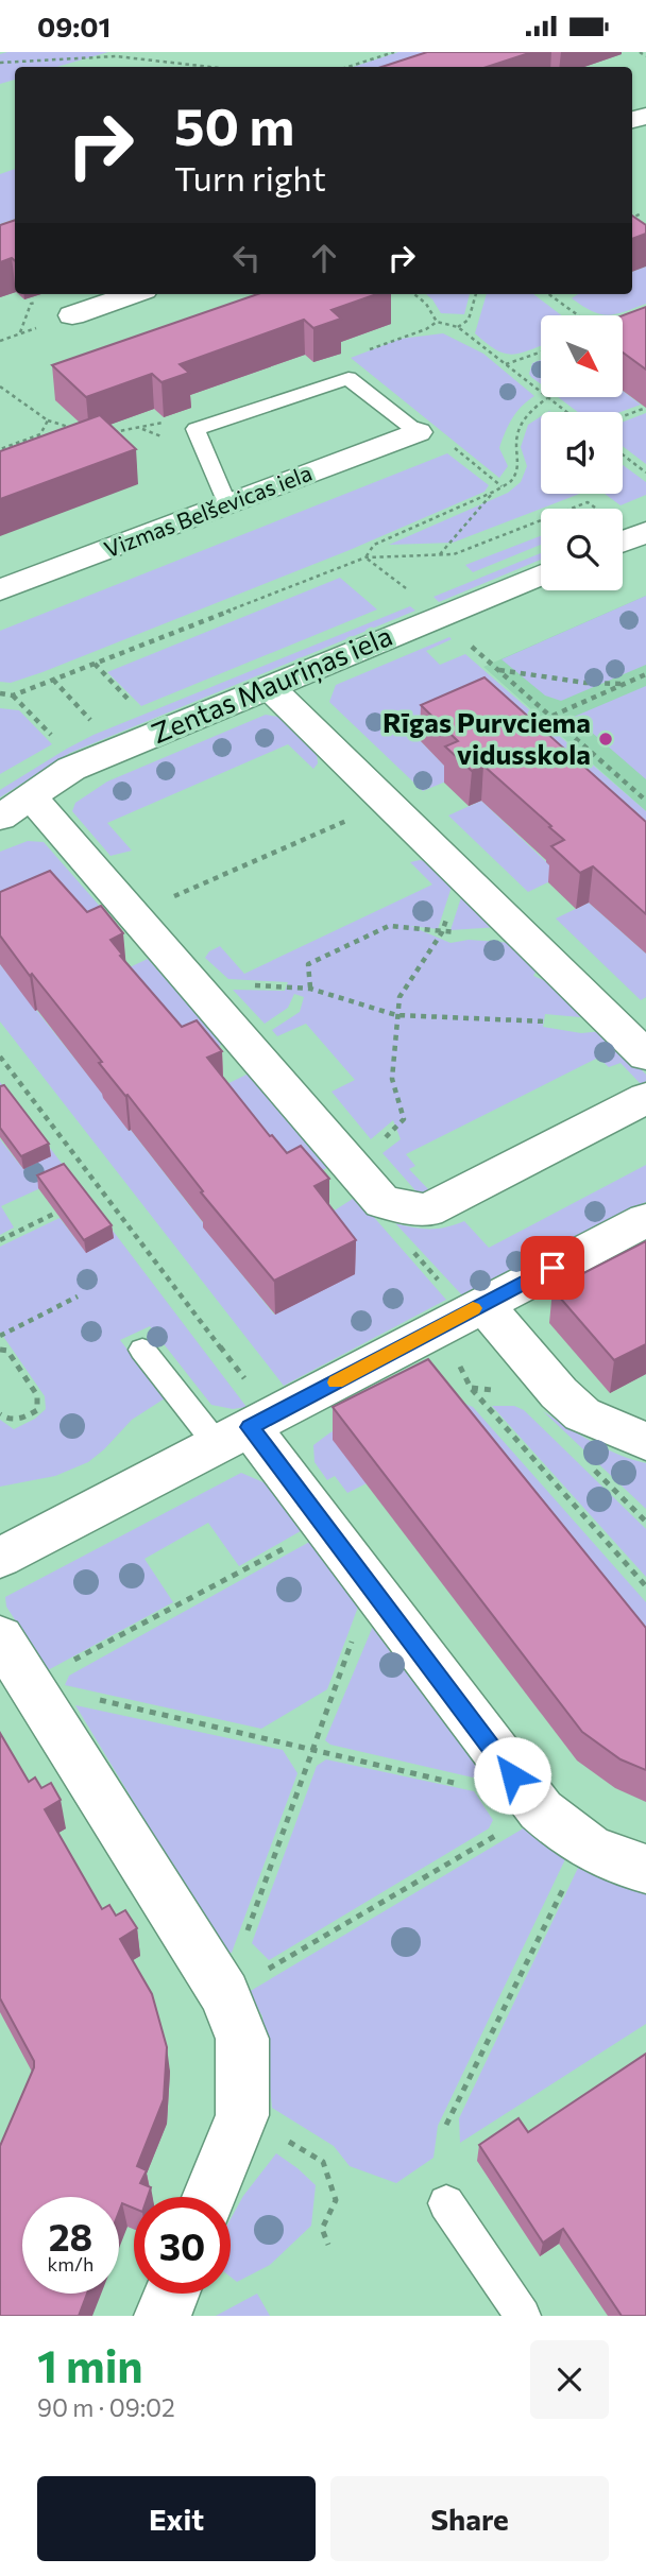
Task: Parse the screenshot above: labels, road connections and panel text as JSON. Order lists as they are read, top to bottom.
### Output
{
  "streets": {
    "street": ["Vizmas Belševicas iela", "Zentas Mauriņas iela"]
  },
  "places": ["Rīgas Purvciema vidusskola"],
  "north": "bottom right",
  "page": {
    "status": "09:01",
    "turn": ["50 m", "Turn right"],
    "speed": "28 km/h",
    "limit": "30",
    "heading": ["1 min", "90 m · 09:02"],
    "buttons": ["Exit", "Share"]
  }
}
